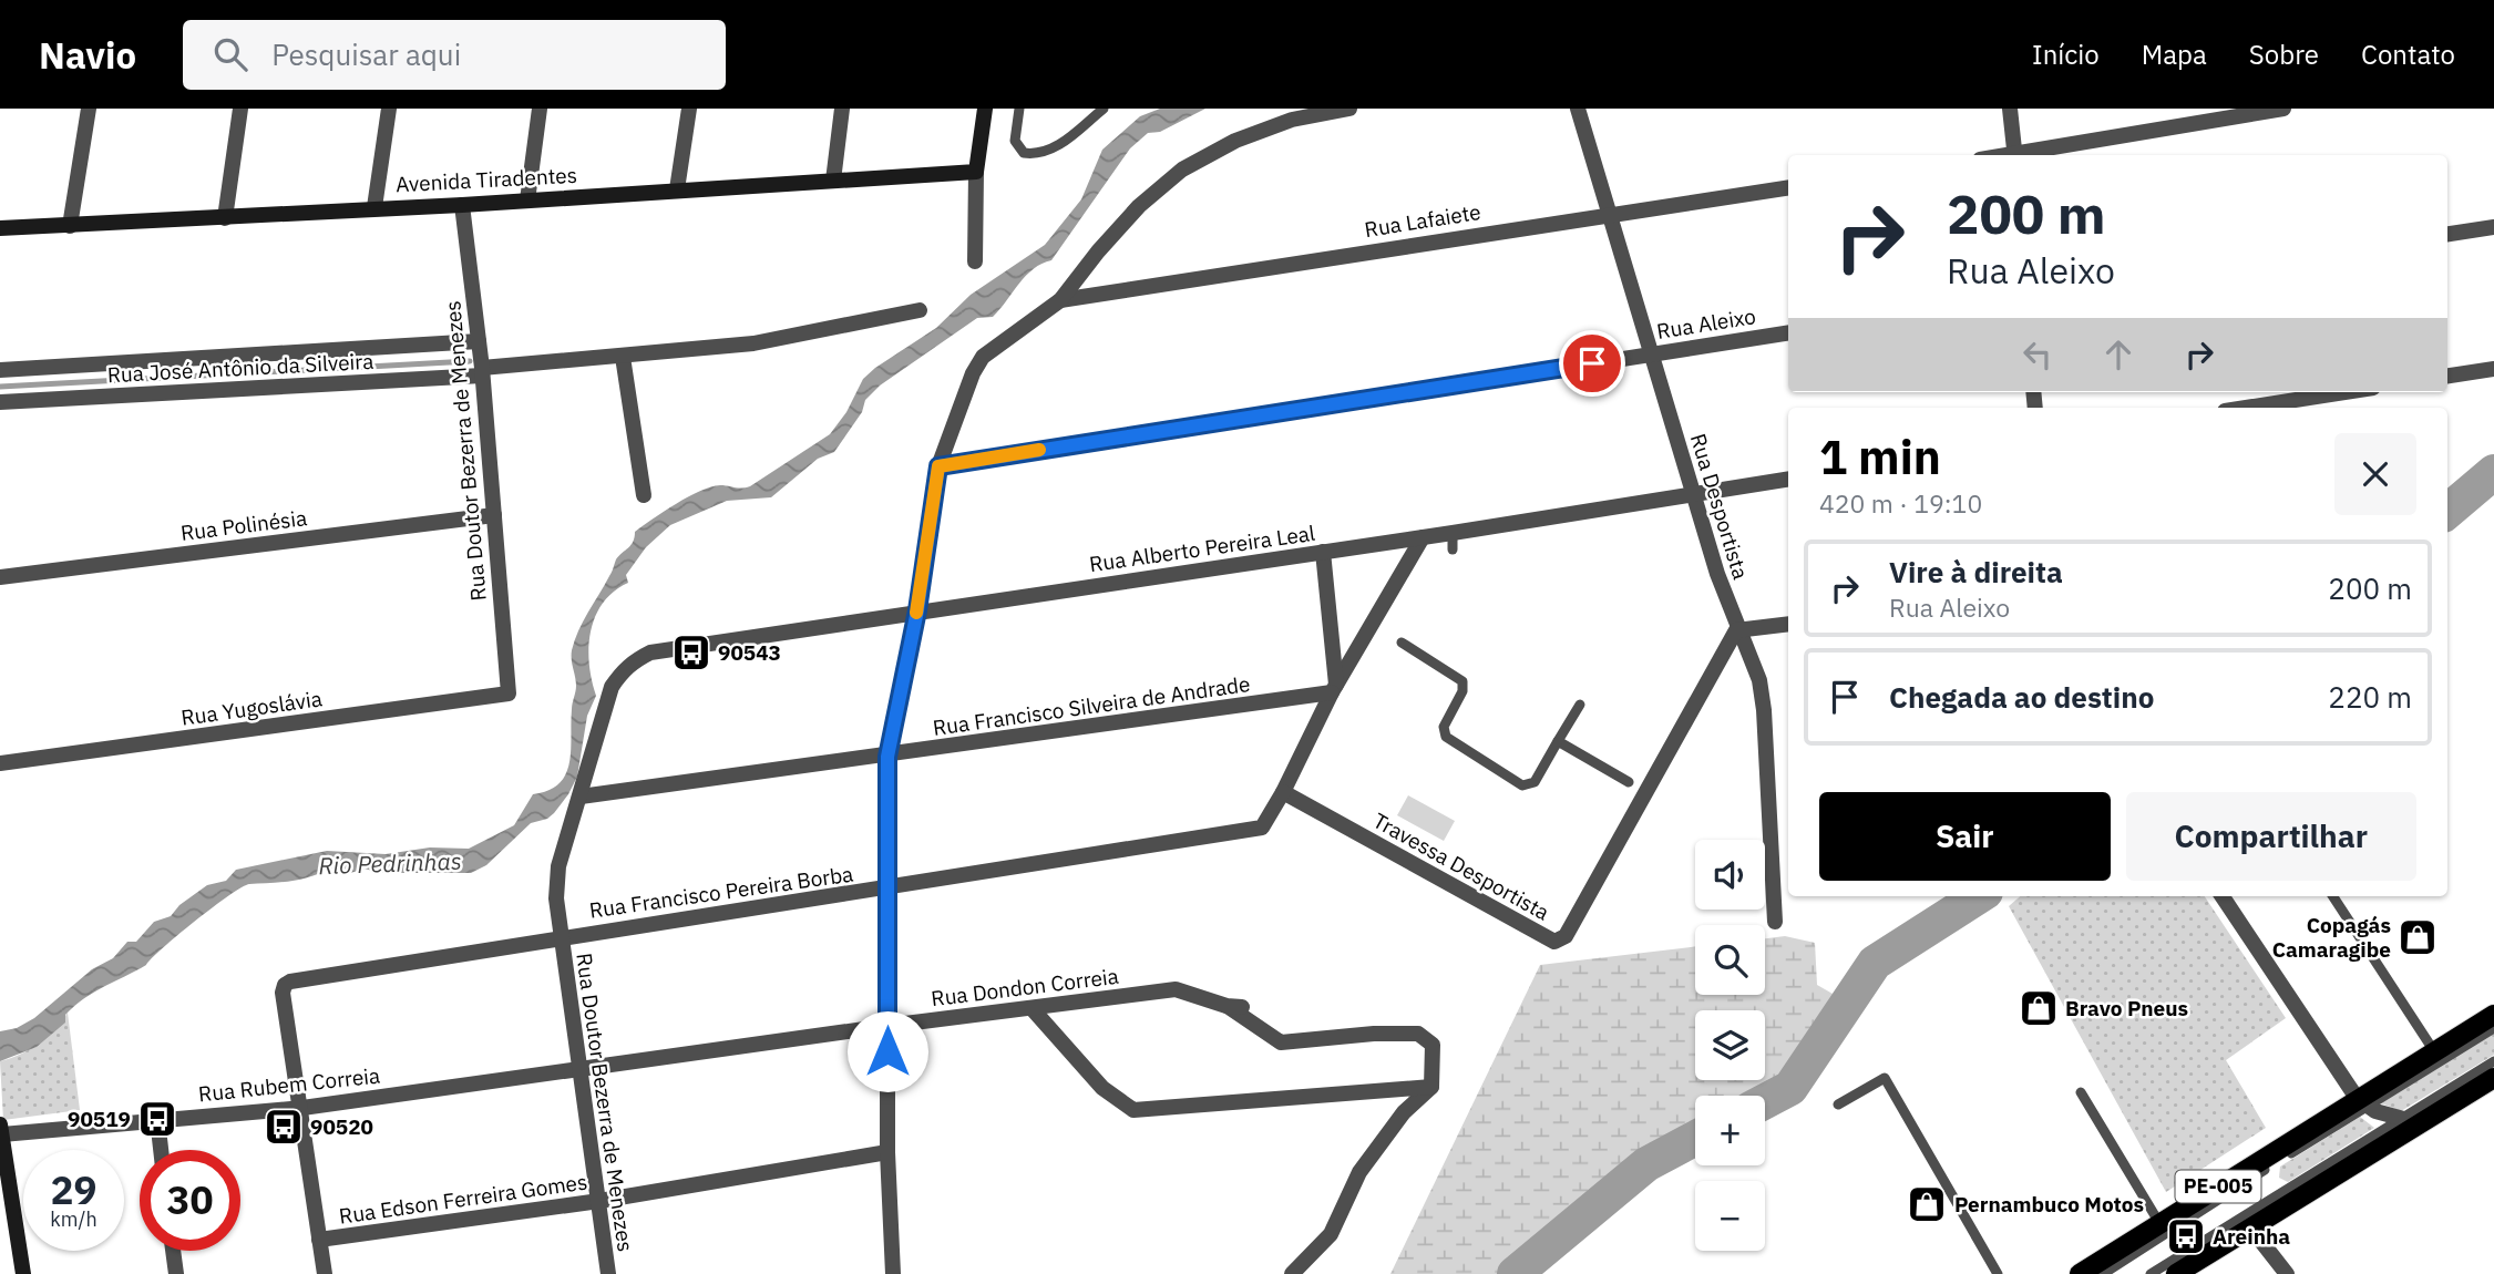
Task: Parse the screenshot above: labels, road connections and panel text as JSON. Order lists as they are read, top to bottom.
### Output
{
  "streets": {
    "main road": ["PE-005"],
    "street": [
      "Avenida Tiradentes",
      "Rua Lafaiete",
      "Rua Aleixo",
      "Rua José Antônio da Silveira",
      "Rua Doutor Bezerra de Menezes",
      "Rua Desportista",
      "Rua Polinésia",
      "Rua Alberto Pereira Leal",
      "Rua Francisco Silveira de Andrade",
      "Rua Yugoslávia",
      "Travessa Desportista",
      "Rua Francisco Pereira Borba",
      "Rua Dondon Correia",
      "Rua Rubem Correia",
      "Rua Edson Ferreira Gomes"
    ]
  },
  "crossings": [
    ["Avenida Tiradentes", "Rua Doutor Bezerra de Menezes"],
    ["Rua Lafaiete", "Rua Desportista"],
    ["Rua Aleixo", "Rua Desportista"],
    ["Rua José Antônio da Silveira", "Rua Doutor Bezerra de Menezes"],
    ["Rua Doutor Bezerra de Menezes", "Rua Polinésia"],
    ["Rua Doutor Bezerra de Menezes", "Rua Alberto Pereira Leal"],
    ["Rua Doutor Bezerra de Menezes", "Rua Francisco Silveira de Andrade"],
    ["Rua Doutor Bezerra de Menezes", "Rua Yugoslávia"],
    ["Rua Doutor Bezerra de Menezes", "Rua Francisco Pereira Borba"],
    ["Rua Doutor Bezerra de Menezes", "Rua Dondon Correia"],
    ["Rua Doutor Bezerra de Menezes", "Rua Rubem Correia"],
    ["Rua Doutor Bezerra de Menezes", "Rua Edson Ferreira Gomes"],
    ["Rua Desportista", "Rua Alberto Pereira Leal"],
    ["Rua Desportista", "Travessa Desportista"],
    ["Travessa Desportista", "Rua Francisco Pereira Borba"],
    ["Rua Francisco Pereira Borba", "Rua Rubem Correia"],
    ["Rua Dondon Correia", "Rua Rubem Correia"]
  ],
  "water": ["Rio Pedrinhas"],
  "places": {
    "bus stop": [
      "90543",
      "90519",
      "90520",
      "Areinha"
    ],
    "shop": ["Copagás Camaragibe", "Bravo Pneus", "Pernambuco Motos"]
  },
  "page": {
    "header": "Navio",
    "search": "Pesquisar aqui",
    "nav": [
      "Início",
      "Mapa",
      "Sobre",
      "Contato"
    ],
    "turn": ["200 m", "Rua Aleixo"],
    "heading": ["1 min", "420 m · 19:10"],
    "list": [
      {
        "name": "Vire à direita",
        "note": "Rua Aleixo",
        "value": "200 m"
      },
      {
        "name": "Chegada ao destino",
        "value": "220 m"
      }
    ],
    "buttons": ["Sair", "Compartilhar"],
    "map_buttons": ["+", "−"],
    "speed": "29 km/h",
    "limit": "30"
  }
}
